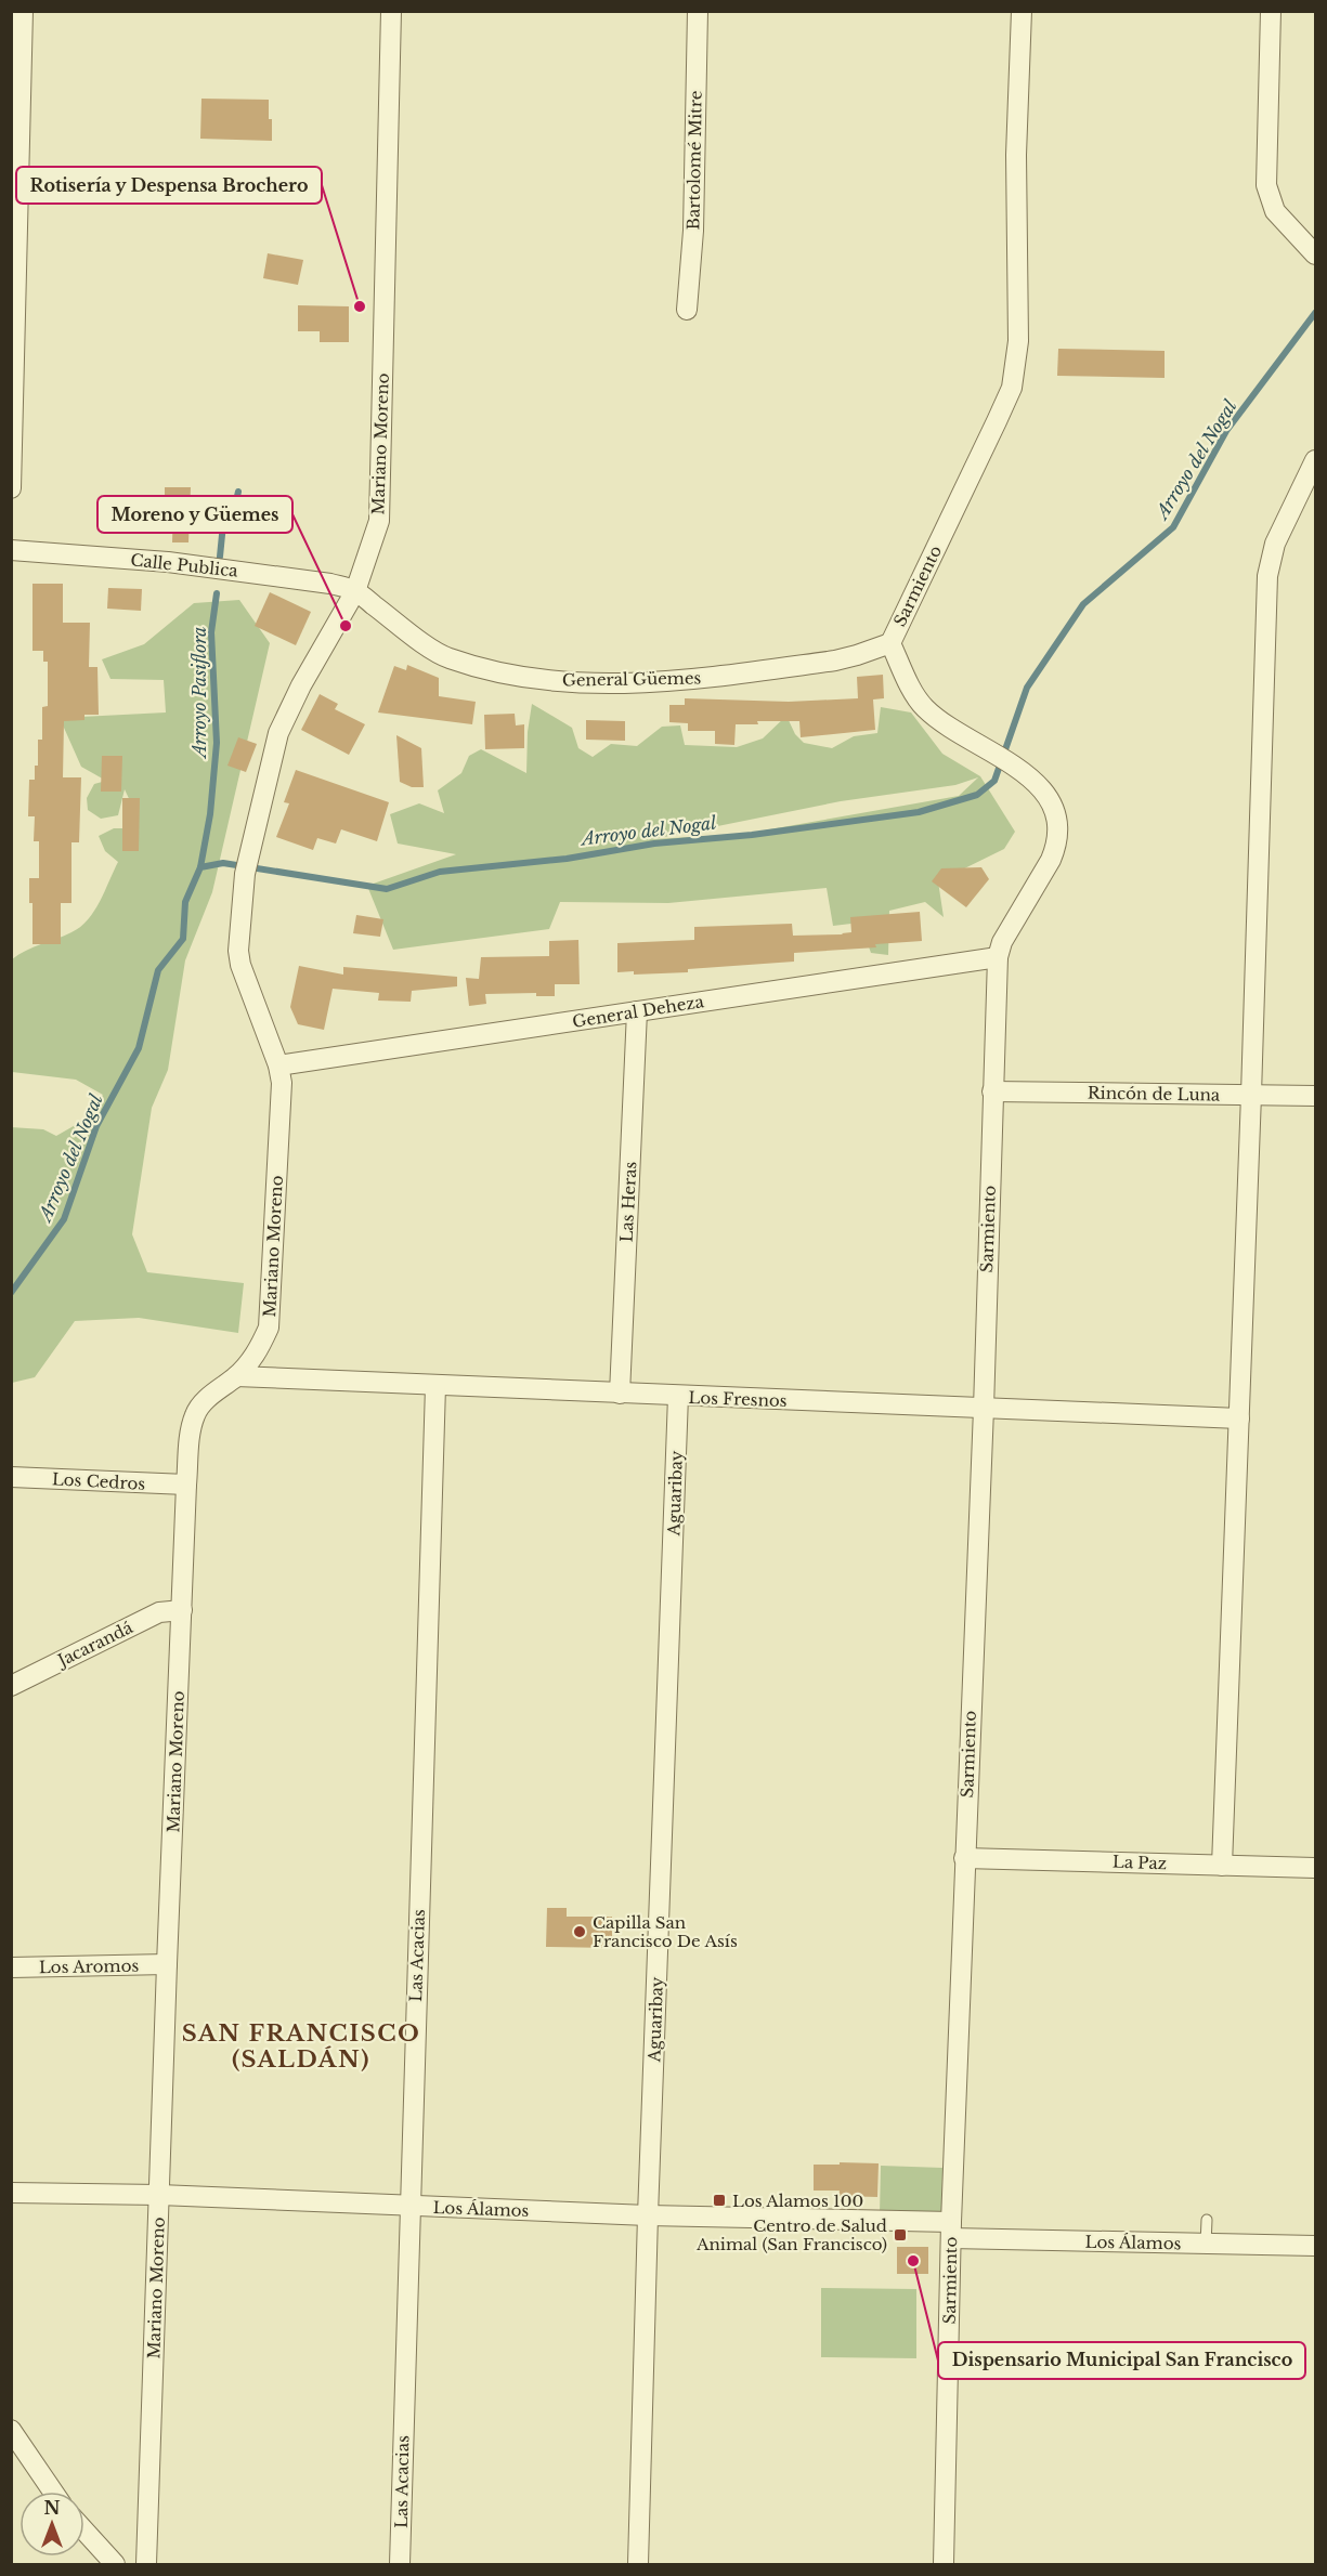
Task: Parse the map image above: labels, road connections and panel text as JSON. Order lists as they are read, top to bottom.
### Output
{
  "streets": {
    "street": [
      "Bartolomé Mitre",
      "Mariano Moreno",
      "Calle Publica",
      "Sarmiento",
      "General Güemes",
      "General Deheza",
      "Rincón de Luna",
      "Las Heras",
      "Los Fresnos",
      "Los Cedros",
      "Aguaribay",
      "Jacarandá",
      "La Paz",
      "Las Acacias",
      "Los Aromos",
      "Los Álamos"
    ]
  },
  "crossings": [
    ["Mariano Moreno", "Calle Publica"],
    ["Mariano Moreno", "General Güemes"],
    ["Mariano Moreno", "General Deheza"],
    ["Mariano Moreno", "Los Fresnos"],
    ["Mariano Moreno", "Los Cedros"],
    ["Mariano Moreno", "Jacarandá"],
    ["Mariano Moreno", "Los Aromos"],
    ["Mariano Moreno", "Los Álamos"],
    ["Calle Publica", "General Güemes"],
    ["Sarmiento", "General Güemes"],
    ["Sarmiento", "General Deheza"],
    ["Sarmiento", "Rincón de Luna"],
    ["Sarmiento", "Los Fresnos"],
    ["Sarmiento", "La Paz"],
    ["Sarmiento", "Los Álamos"],
    ["General Deheza", "Las Heras"],
    ["Las Heras", "Los Fresnos"],
    ["Los Fresnos", "Aguaribay"],
    ["Los Fresnos", "Las Acacias"],
    ["Aguaribay", "Los Álamos"],
    ["Las Acacias", "Los Álamos"]
  ],
  "districts": ["SAN FRANCISCO (SALDÁN)"],
  "water": ["Arroyo del Nogal", "Arroyo Pasiflora"],
  "places": {
    "other": [
      "Rotisería y Despensa Brochero",
      "Moreno y Güemes",
      "Capilla San Francisco De Asís",
      "Dispensario Municipal San Francisco"
    ],
    "transit": ["Los Alamos 100", "Centro de Salud Animal (San Francisco)"]
  },
  "north": "top"
}
